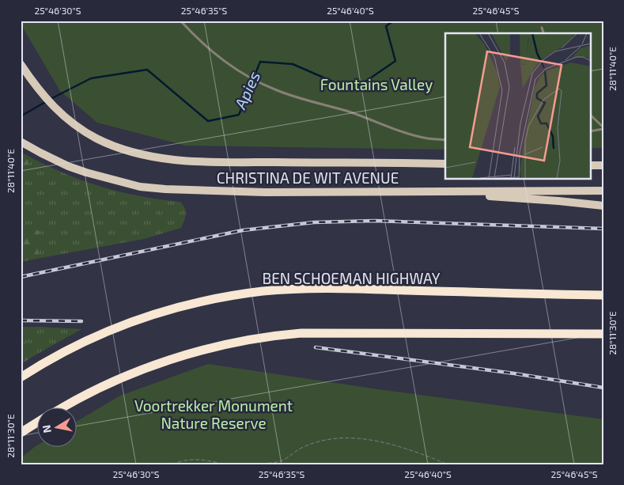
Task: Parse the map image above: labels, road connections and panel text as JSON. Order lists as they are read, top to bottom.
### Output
{
  "streets": {
    "highway": ["BEN SCHOEMAN HIGHWAY"],
    "main road": ["CHRISTINA DE WIT AVENUE"]
  },
  "water": ["Apies"],
  "parks": ["Fountains Valley", "Voortrekker Monument Nature Reserve"],
  "north": "left",
  "coordinates": [
    "25°46'30\"S",
    "25°46'35\"S",
    "25°46'40\"S",
    "25°46'45\"S",
    "28°11'40\"E",
    "28°11'30\"E"
  ]
}
